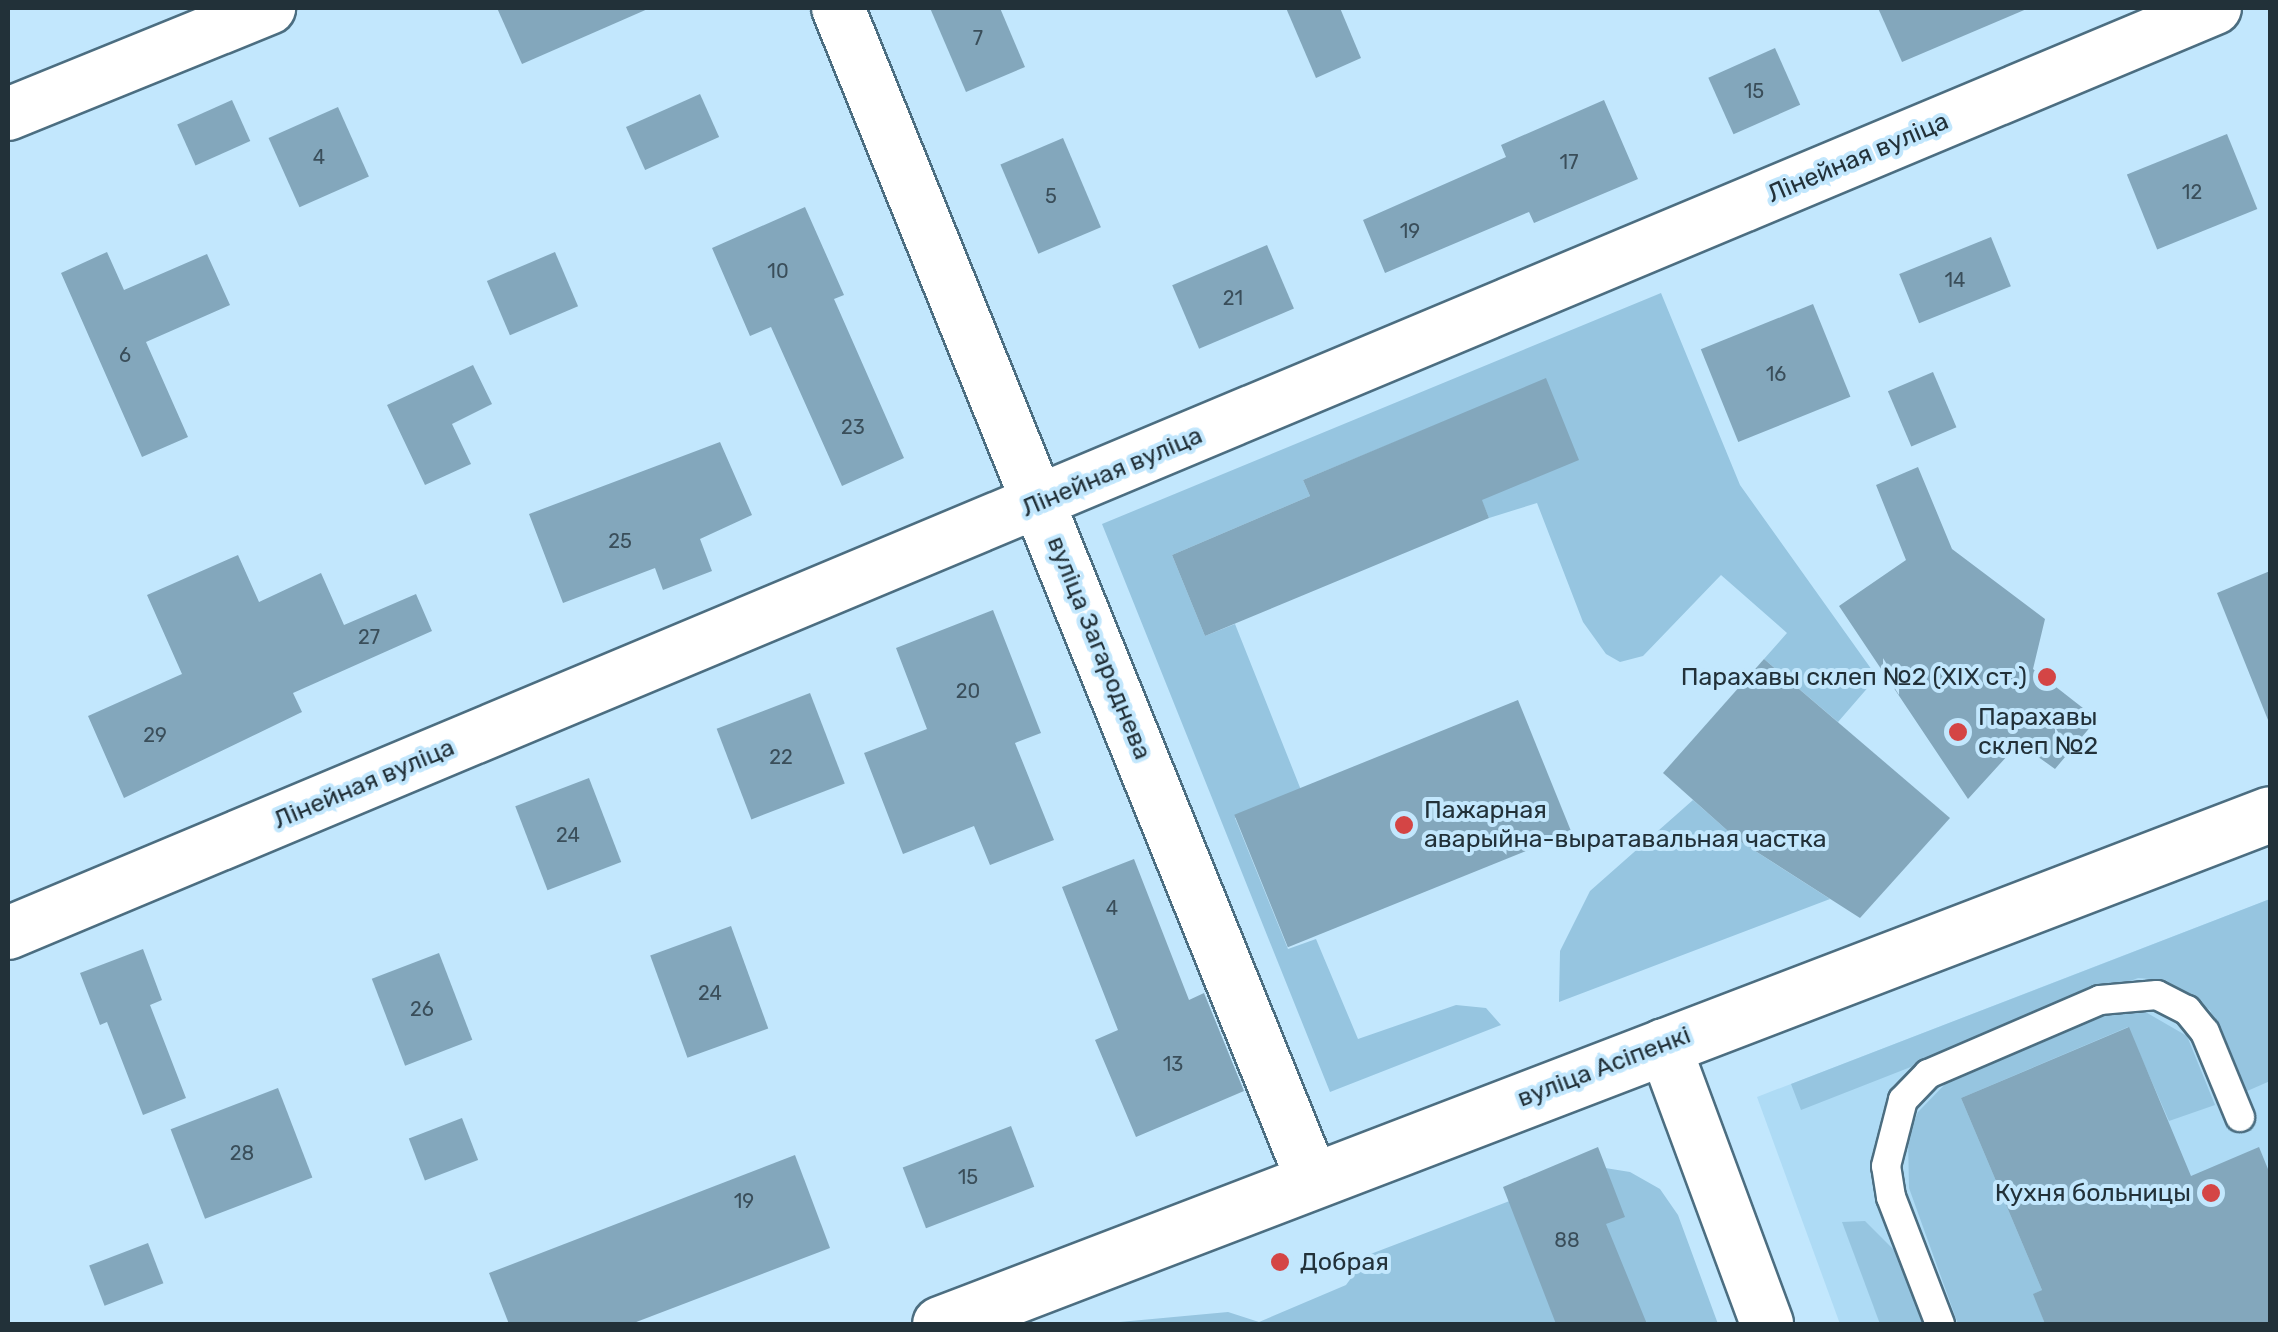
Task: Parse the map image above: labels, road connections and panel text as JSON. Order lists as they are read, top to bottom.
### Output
{
  "streets": {
    "main road": ["вуліца Асіпенкі"],
    "street": ["Лінейная вуліца", "вуліца Загароднева"]
  },
  "crossings": [
    ["Лінейная вуліца", "вуліца Загароднева"],
    ["вуліца Загароднева", "вуліца Асіпенкі"]
  ],
  "places": [
    "Парахавы склеп №2 (XIX ст.)",
    "Парахавы склеп №2",
    "Пажарная аварыйна-выратавальная частка",
    "Кухня больницы",
    "Добрая"
  ],
  "house_numbers": [
    "7",
    "15",
    "4",
    "17",
    "12",
    "5",
    "19",
    "10",
    "14",
    "21",
    "6",
    "16",
    "23",
    "25",
    "27",
    "20",
    "29",
    "22",
    "24",
    "4",
    "24",
    "26",
    "13",
    "28",
    "15",
    "19",
    "88"
  ]
}
